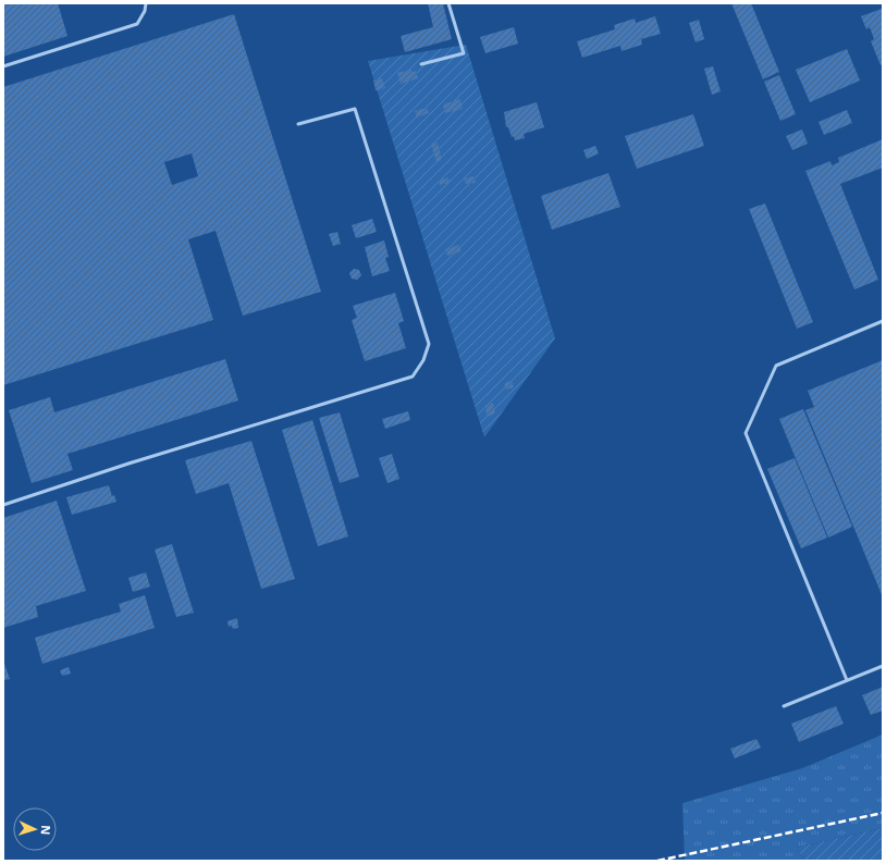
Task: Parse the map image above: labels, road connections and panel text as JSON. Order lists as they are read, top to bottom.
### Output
{
  "north": "right"
}
